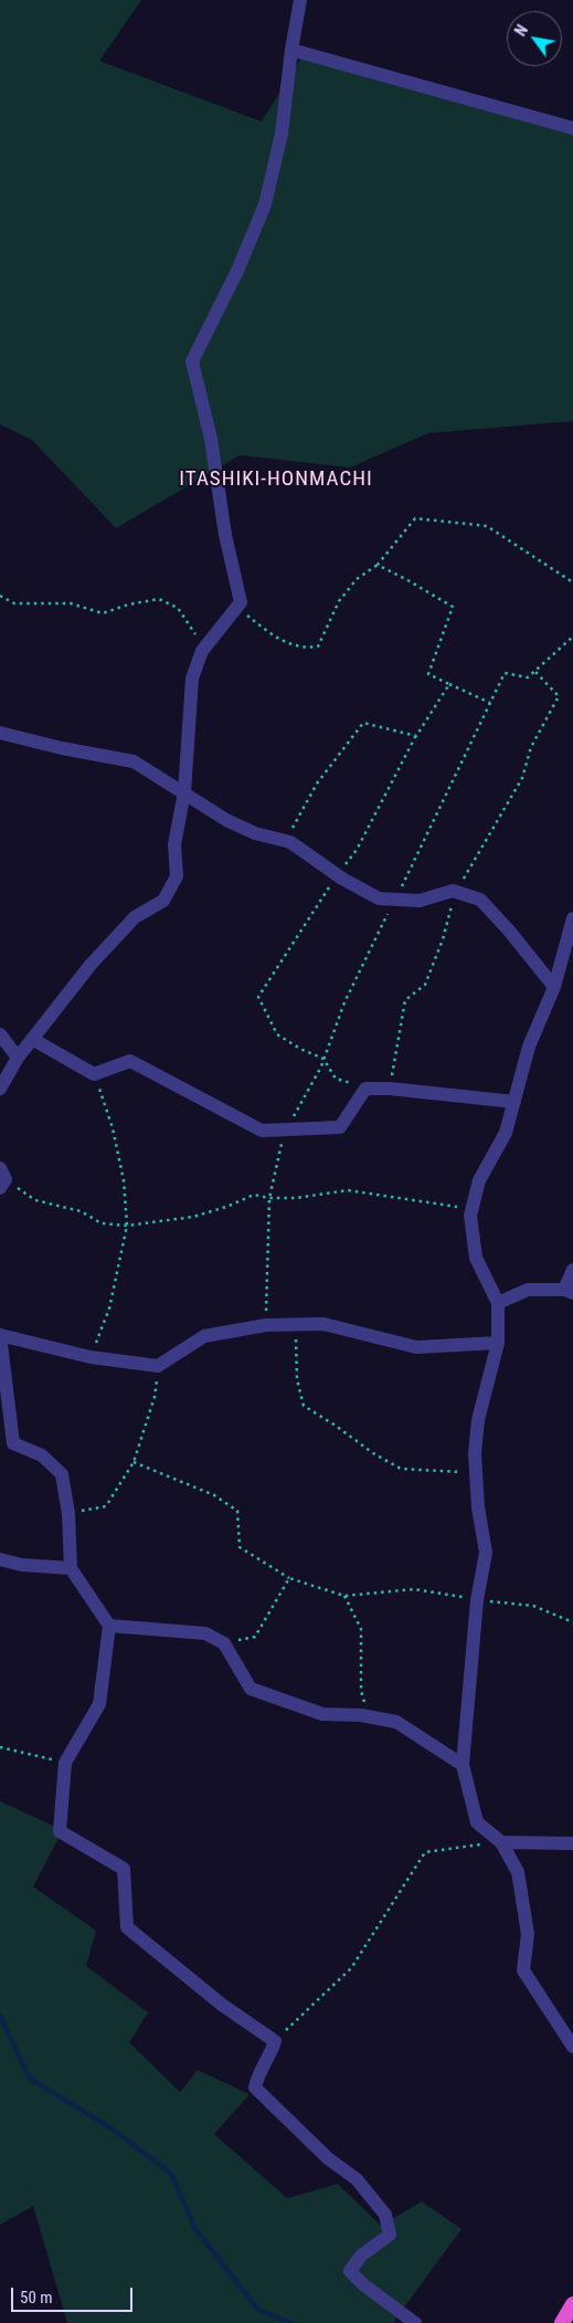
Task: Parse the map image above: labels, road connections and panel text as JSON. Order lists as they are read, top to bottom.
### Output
{
  "districts": ["ITASHIKI-HONMACHI"],
  "scale_bar": "50 m",
  "north": "top left"
}
